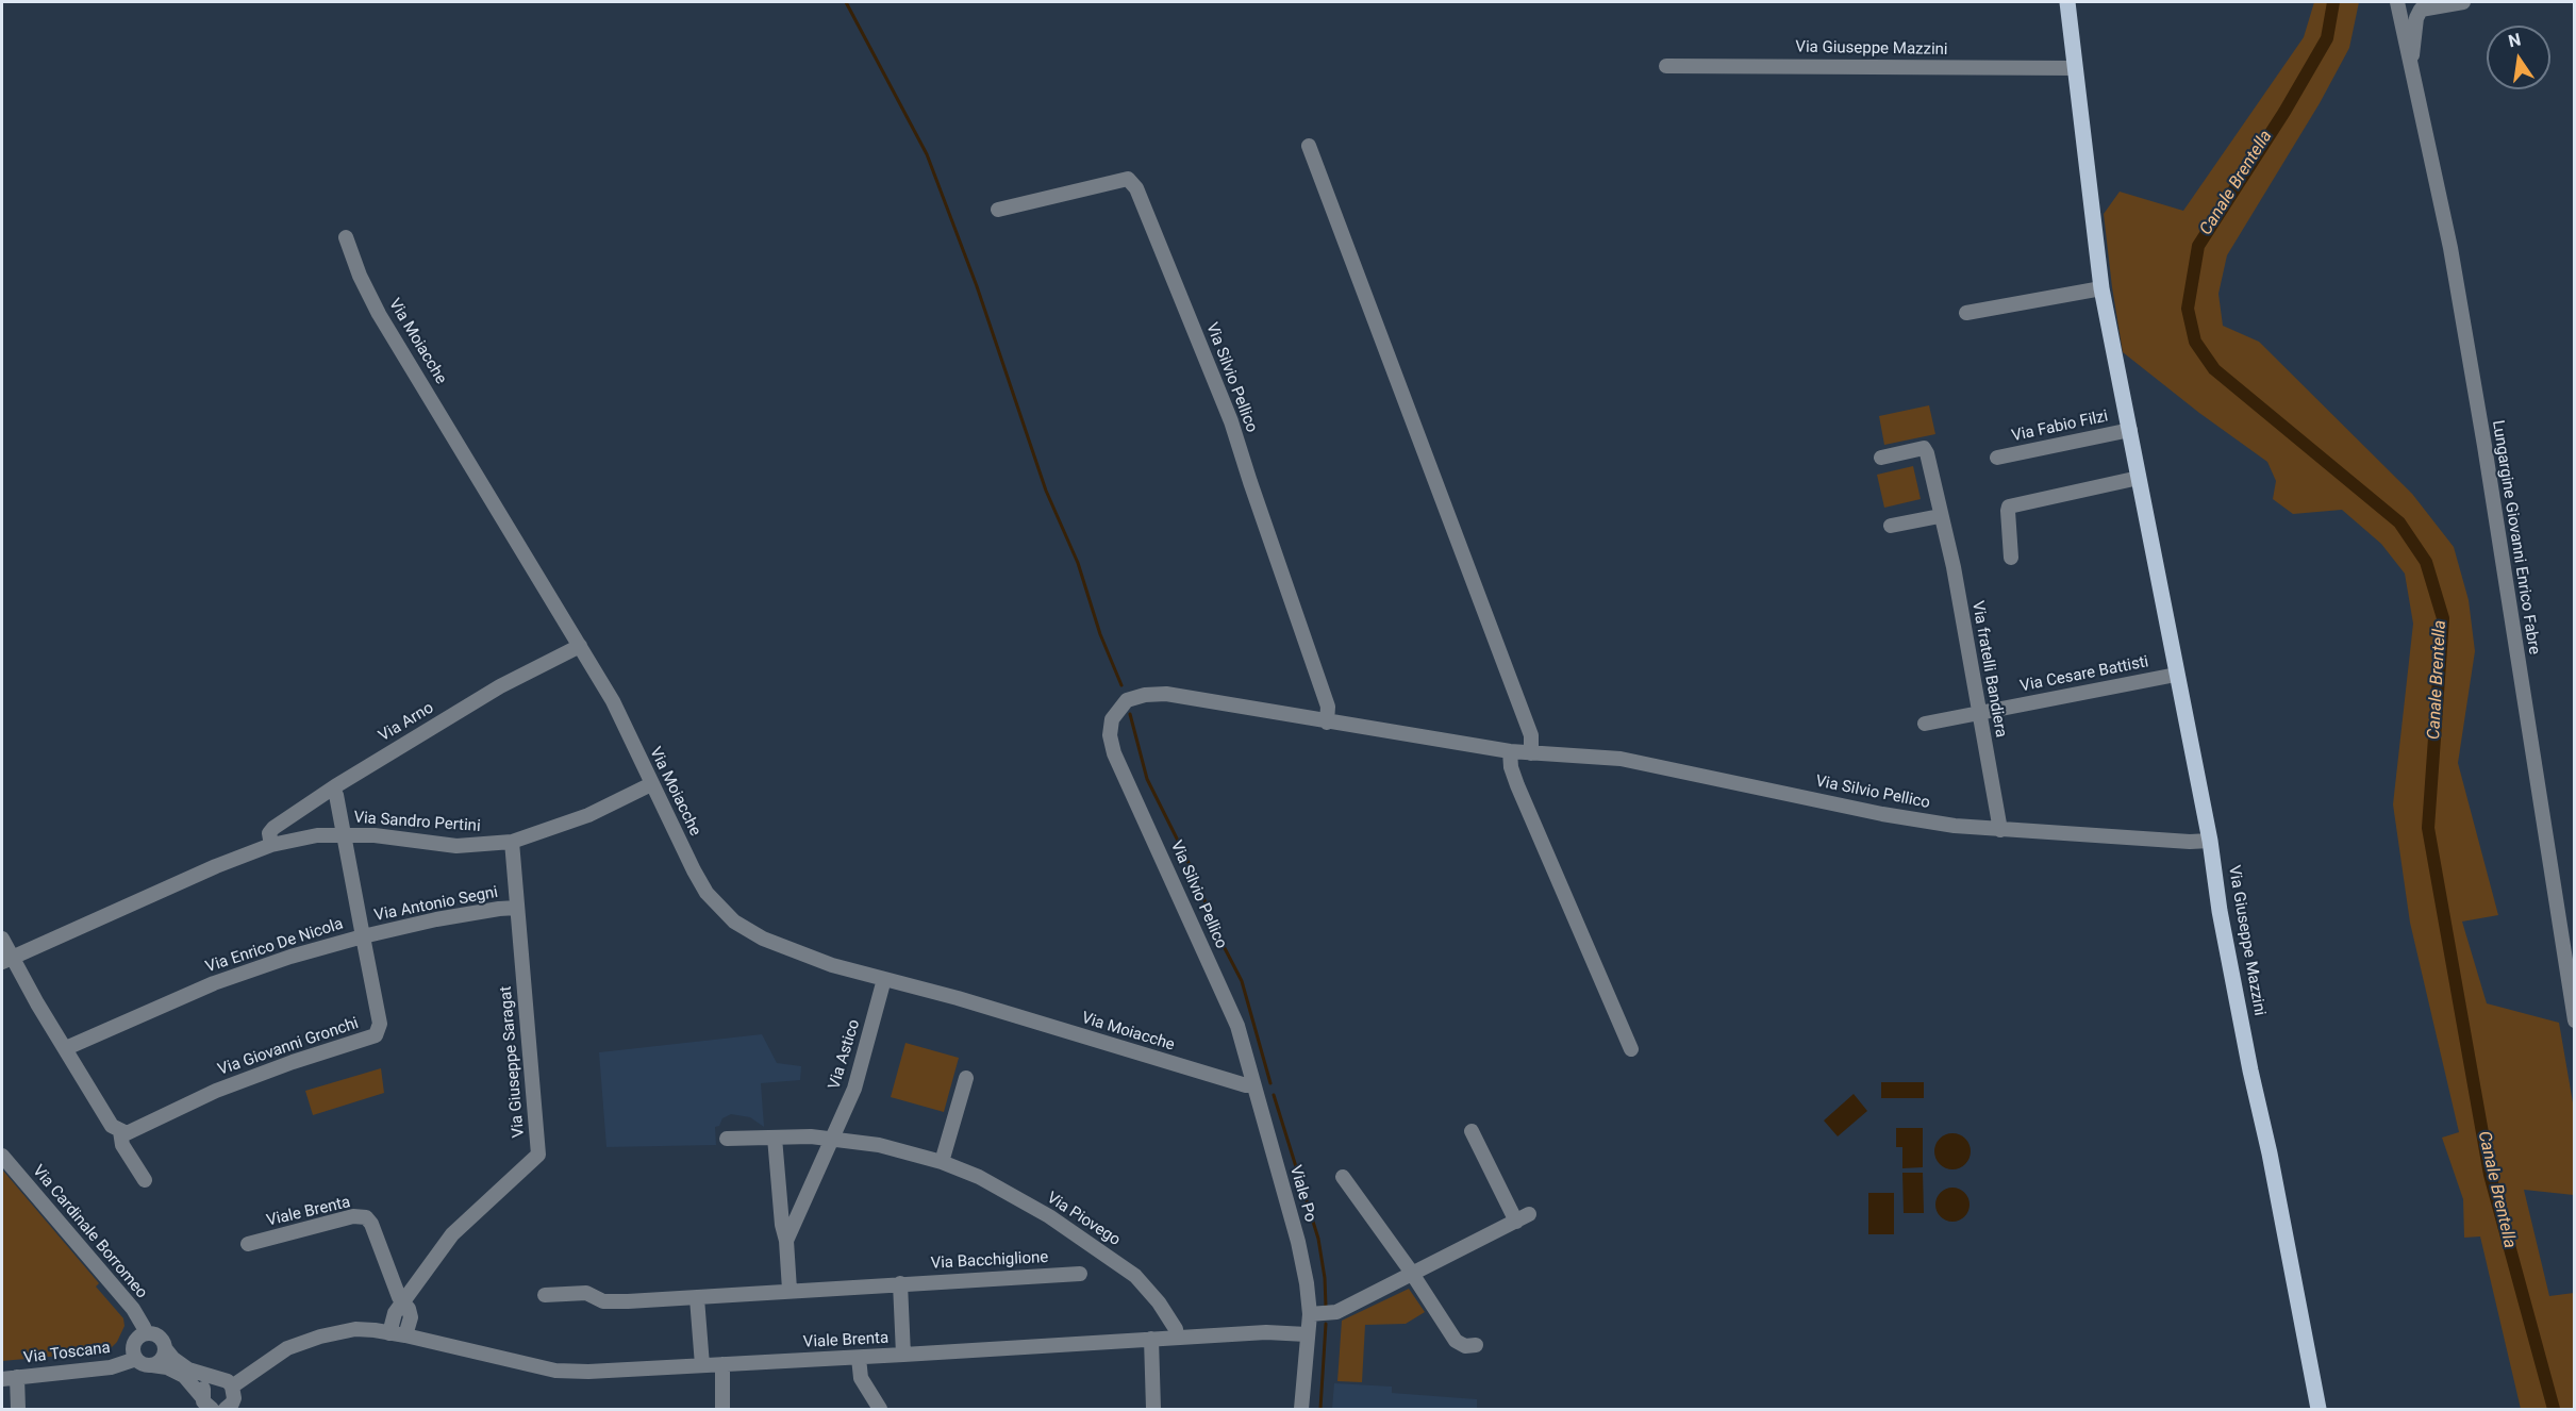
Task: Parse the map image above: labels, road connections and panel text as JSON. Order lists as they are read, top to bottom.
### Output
{
  "streets": {
    "main road": ["Via Giuseppe Mazzini"],
    "street": [
      "Via Moiacche",
      "Via Silvio Pellico",
      "Via Fabio Filzi",
      "Lungargine Giovanni Enrico Fabre",
      "Via fratelli Bandiera",
      "Via Cesare Battisti",
      "Via Arno",
      "Via Sandro Pertini",
      "Via Antonio Segni",
      "Via Enrico De Nicola",
      "Via Giovanni Gronchi",
      "Via Astico",
      "Via Giuseppe Saragat",
      "Viale Po",
      "Viale Brenta",
      "Via Piovego",
      "Via Cardinale Borromeo",
      "Via Bacchiglione",
      "Via Toscana"
    ]
  },
  "crossings": [
    ["Via Giuseppe Mazzini", "Via Silvio Pellico"],
    ["Via Giuseppe Mazzini", "Via Fabio Filzi"],
    ["Via Giuseppe Mazzini", "Via Cesare Battisti"],
    ["Via Moiacche", "Via Silvio Pellico"],
    ["Via Moiacche", "Via Arno"],
    ["Via Moiacche", "Via Sandro Pertini"],
    ["Via Moiacche", "Via Astico"],
    ["Via Moiacche", "Viale Po"],
    ["Via Silvio Pellico", "Via fratelli Bandiera"],
    ["Via Silvio Pellico", "Viale Po"],
    ["Via fratelli Bandiera", "Via Cesare Battisti"],
    ["Via Arno", "Via Sandro Pertini"],
    ["Via Sandro Pertini", "Via Enrico De Nicola"],
    ["Via Sandro Pertini", "Via Giuseppe Saragat"],
    ["Via Antonio Segni", "Via Enrico De Nicola"],
    ["Via Antonio Segni", "Via Giovanni Gronchi"],
    ["Via Antonio Segni", "Via Giuseppe Saragat"],
    ["Via Enrico De Nicola", "Via Giovanni Gronchi"],
    ["Via Astico", "Via Piovego"],
    ["Via Giuseppe Saragat", "Viale Brenta"],
    ["Viale Po", "Viale Brenta"],
    ["Viale Brenta", "Via Piovego"],
    ["Viale Brenta", "Via Cardinale Borromeo"],
    ["Via Cardinale Borromeo", "Via Toscana"]
  ],
  "water": ["Canale Brentella"],
  "north": "top"
}
